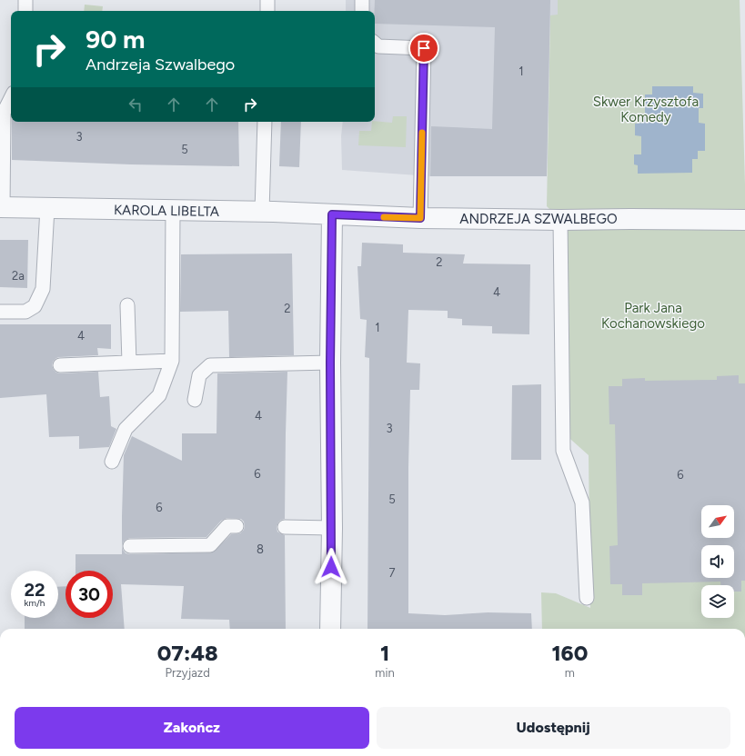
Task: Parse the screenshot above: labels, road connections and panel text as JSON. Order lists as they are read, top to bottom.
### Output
{
  "streets": {
    "street": ["KAROLA LIBELTA", "ANDRZEJA SZWALBEGO"]
  },
  "crossings": [
    ["KAROLA LIBELTA", "ANDRZEJA SZWALBEGO"]
  ],
  "parks": ["Skwer Krzysztofa Komedy", "Park Jana Kochanowskiego"],
  "house_numbers": [
    "1",
    "3",
    "5",
    "2",
    "2a",
    "4",
    "2",
    "1",
    "4",
    "4",
    "3",
    "6",
    "6",
    "5",
    "6",
    "8",
    "7"
  ],
  "north": "top right",
  "page": {
    "turn": ["90 m", "Andrzeja Szwalbego"],
    "speed": "22 km/h",
    "limit": "30",
    "eta": [
      "07:48",
      "Przyjazd",
      "1",
      "min",
      "160",
      "m"
    ],
    "buttons": ["Zakończ", "Udostępnij"]
  }
}
